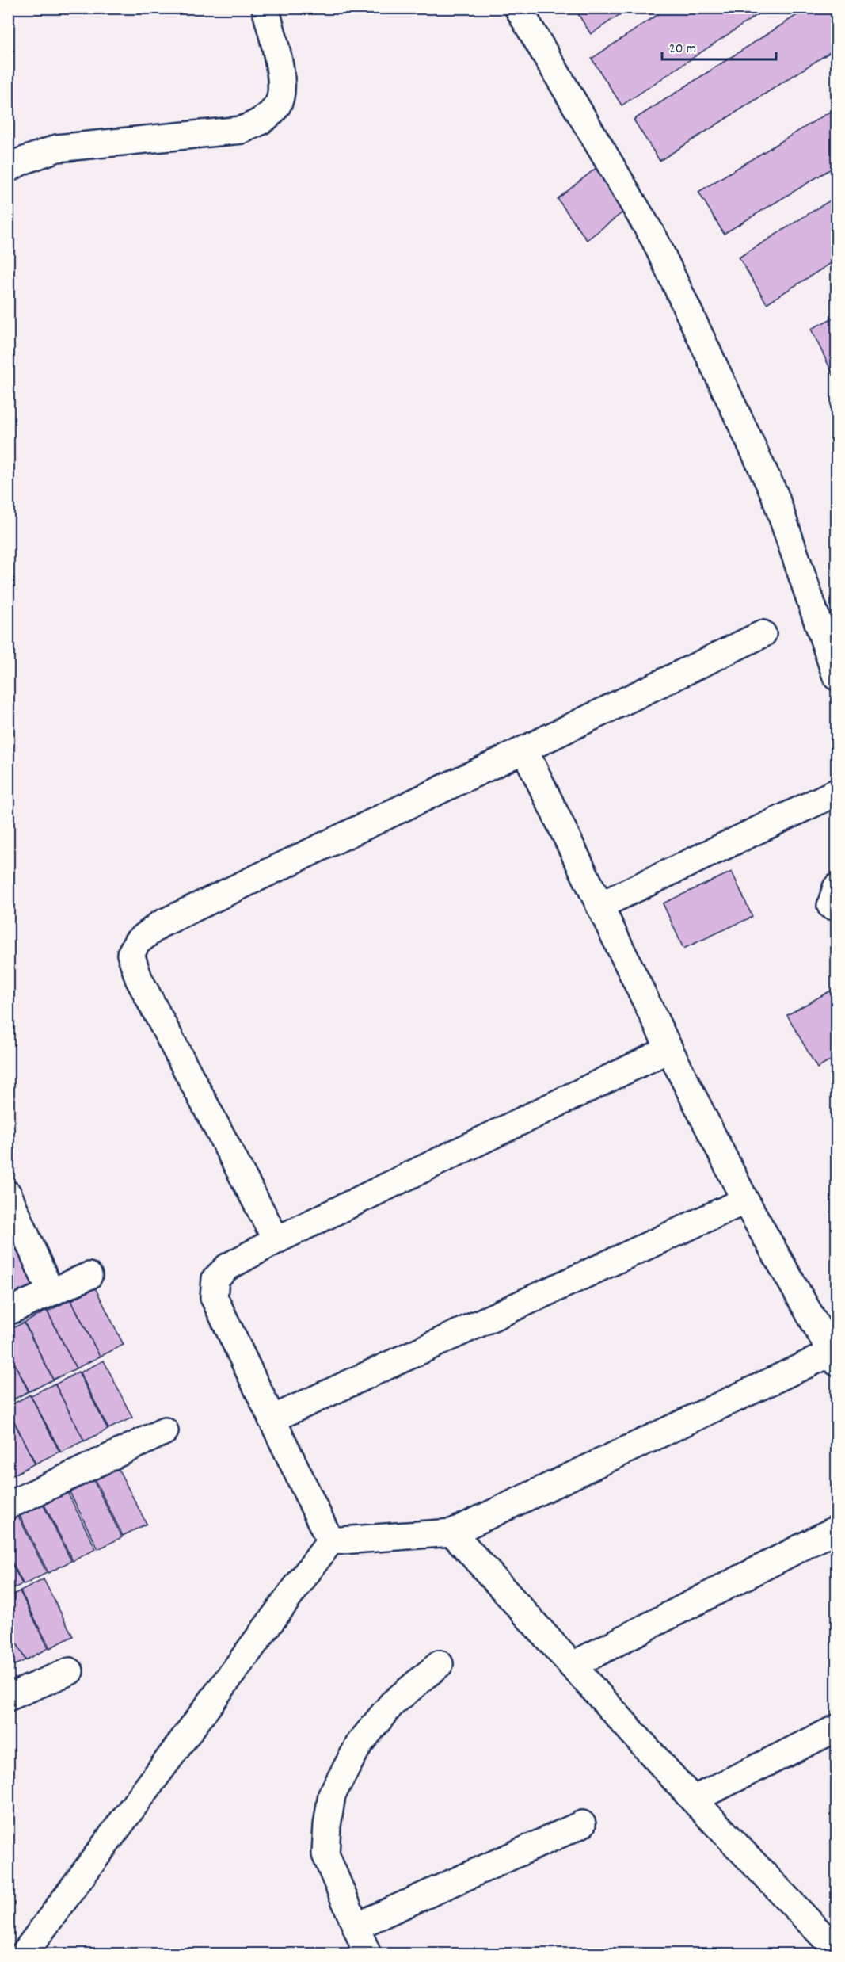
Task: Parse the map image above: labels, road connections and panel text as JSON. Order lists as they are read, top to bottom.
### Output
{
  "scale_bar": "20 m"
}
